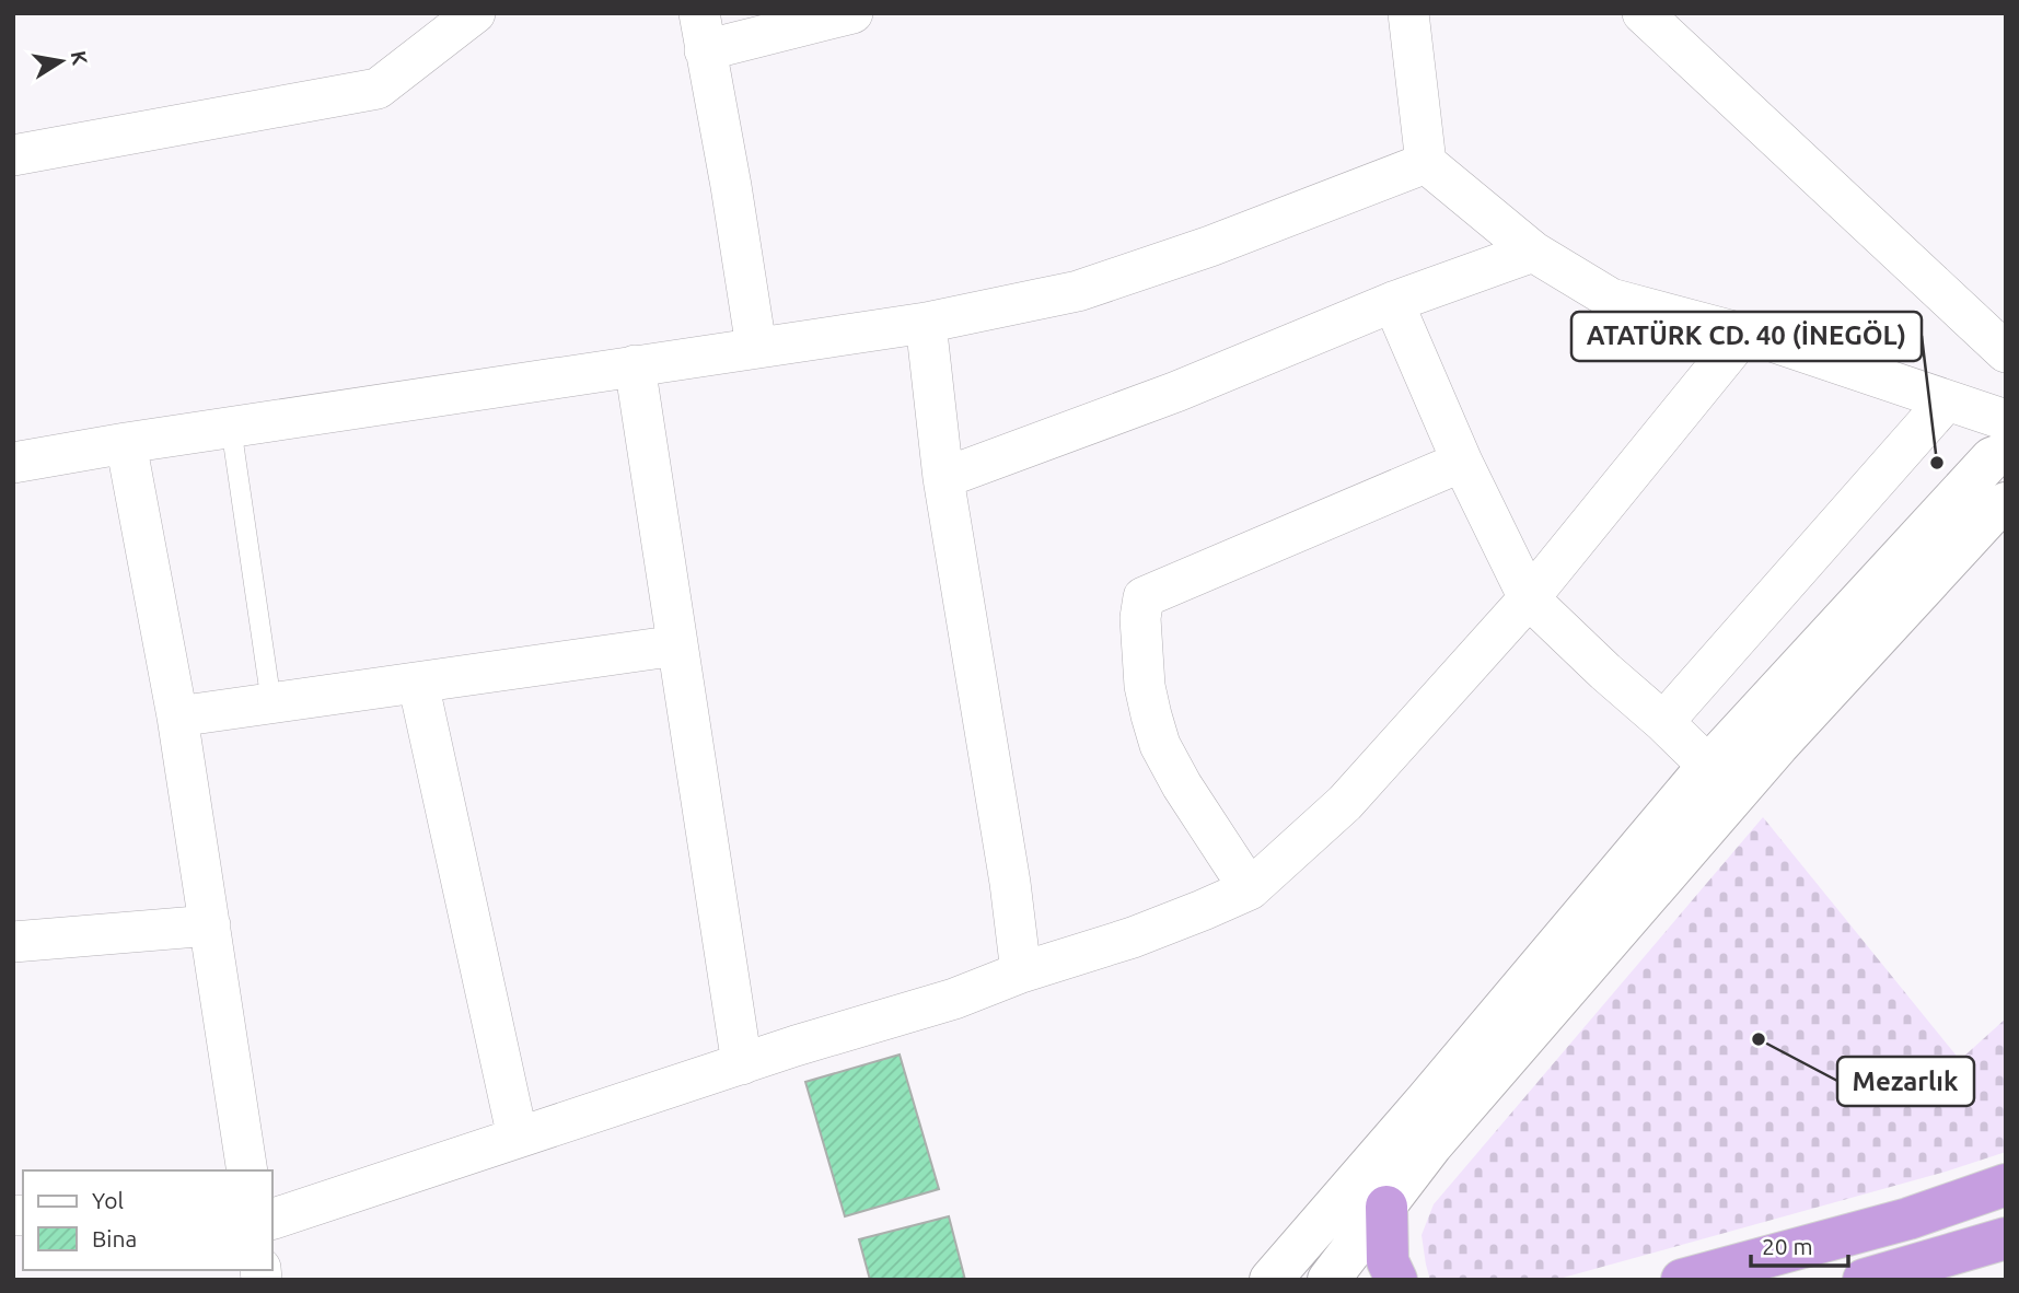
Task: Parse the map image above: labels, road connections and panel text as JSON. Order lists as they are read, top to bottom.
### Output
{
  "places": ["ATATÜRK CD. 40 (İNEGÖL)", "Mezarlık"],
  "legend": ["Yol", "Bina"],
  "scale_bar": "20 m",
  "north": "right"
}
